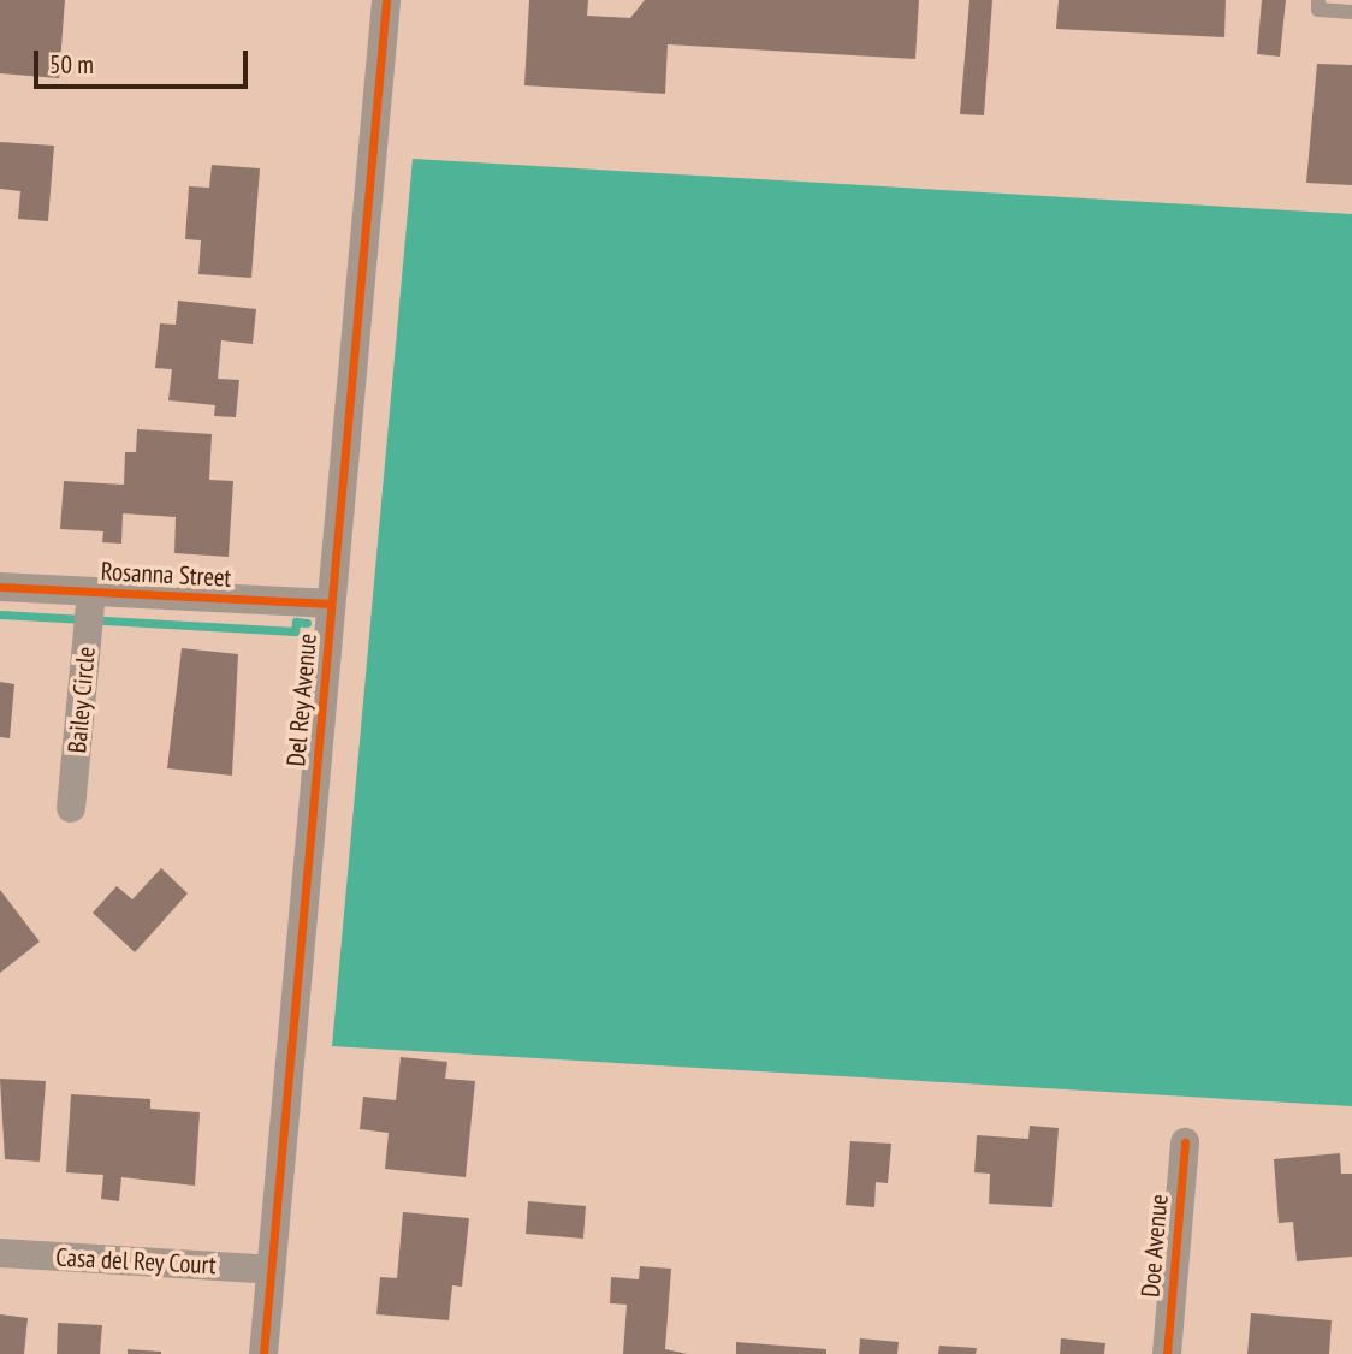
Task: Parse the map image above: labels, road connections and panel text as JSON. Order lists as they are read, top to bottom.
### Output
{
  "streets": {
    "street": [
      "Rosanna Street",
      "Bailey Circle",
      "Del Rey Avenue",
      "Doe Avenue",
      "Casa del Rey Court"
    ]
  },
  "crossings": [
    ["Rosanna Street", "Bailey Circle"],
    ["Rosanna Street", "Del Rey Avenue"],
    ["Del Rey Avenue", "Casa del Rey Court"]
  ],
  "scale_bar": "50 m"
}
